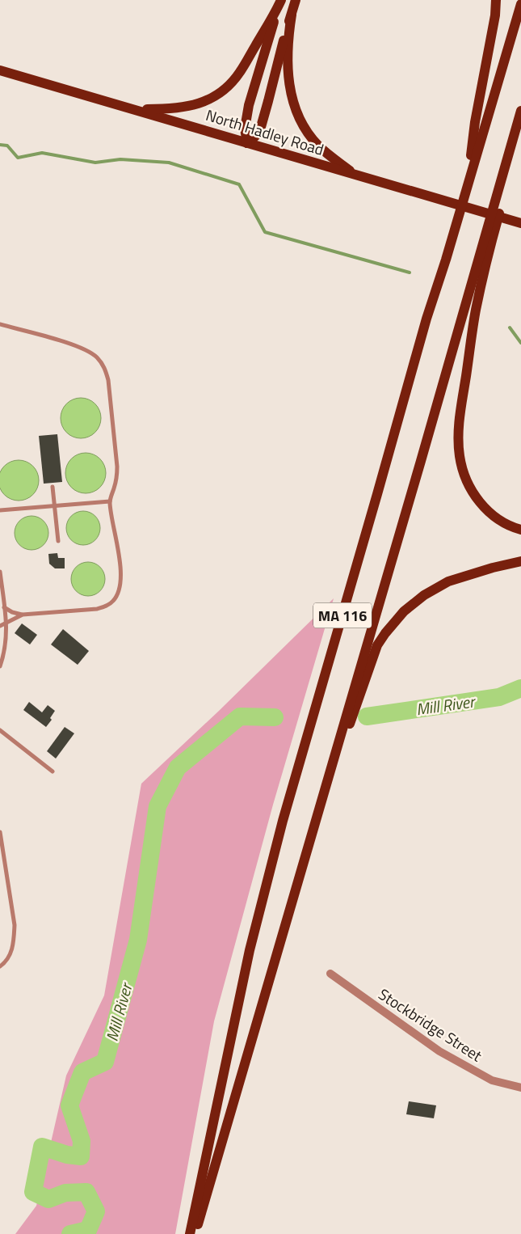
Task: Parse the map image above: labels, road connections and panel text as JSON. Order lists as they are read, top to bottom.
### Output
{
  "streets": {
    "main road": ["North Hadley Road", "MA 116"],
    "street": ["Stockbridge Street"]
  },
  "water": ["Mill River"]
}
